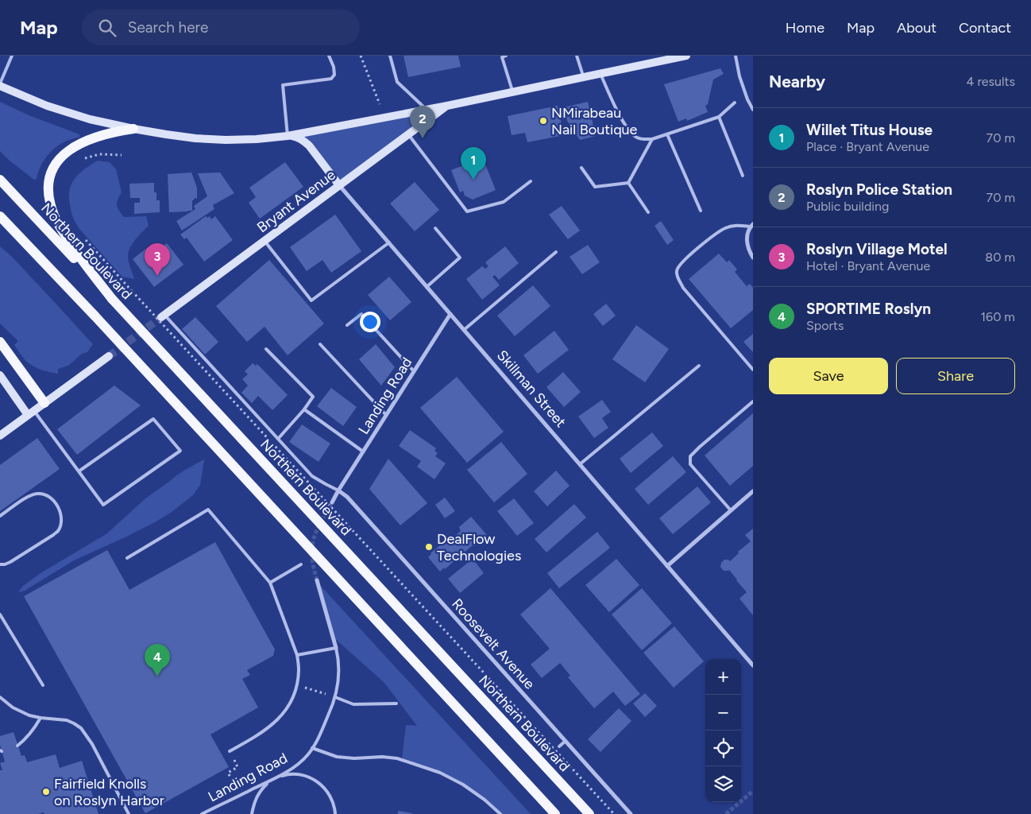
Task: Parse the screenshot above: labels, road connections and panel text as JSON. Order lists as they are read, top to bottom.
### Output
{
  "streets": {
    "main road": ["Bryant Avenue", "Northern Boulevard", "Skillman Street"],
    "street": ["Landing Road", "Roosevelt Avenue"]
  },
  "crossings": [
    ["Bryant Avenue", "Skillman Street"],
    ["Skillman Street", "Landing Road"],
    ["Landing Road", "Roosevelt Avenue"]
  ],
  "places": ["NMirabeau Nail Boutique", "DealFlow Technologies", "Fairfield Knolls on Roslyn Harbor"],
  "page": {
    "header": "Map",
    "search": "Search here",
    "nav": [
      "Home",
      "Map",
      "About",
      "Contact"
    ],
    "heading": ["Nearby", "4 results"],
    "pins": [
      "2",
      "1",
      "3",
      "4"
    ],
    "list": [
      {
        "mark": "1",
        "name": "Willet Titus House",
        "note": "Place · Bryant Avenue",
        "value": "70 m"
      },
      {
        "mark": "2",
        "name": "Roslyn Police Station",
        "note": "Public building",
        "value": "70 m"
      },
      {
        "mark": "3",
        "name": "Roslyn Village Motel",
        "note": "Hotel · Bryant Avenue",
        "value": "80 m"
      },
      {
        "mark": "4",
        "name": "SPORTIME Roslyn",
        "note": "Sports",
        "value": "160 m"
      }
    ],
    "buttons": ["Save", "Share"],
    "map_buttons": ["+", "−"]
  }
}
